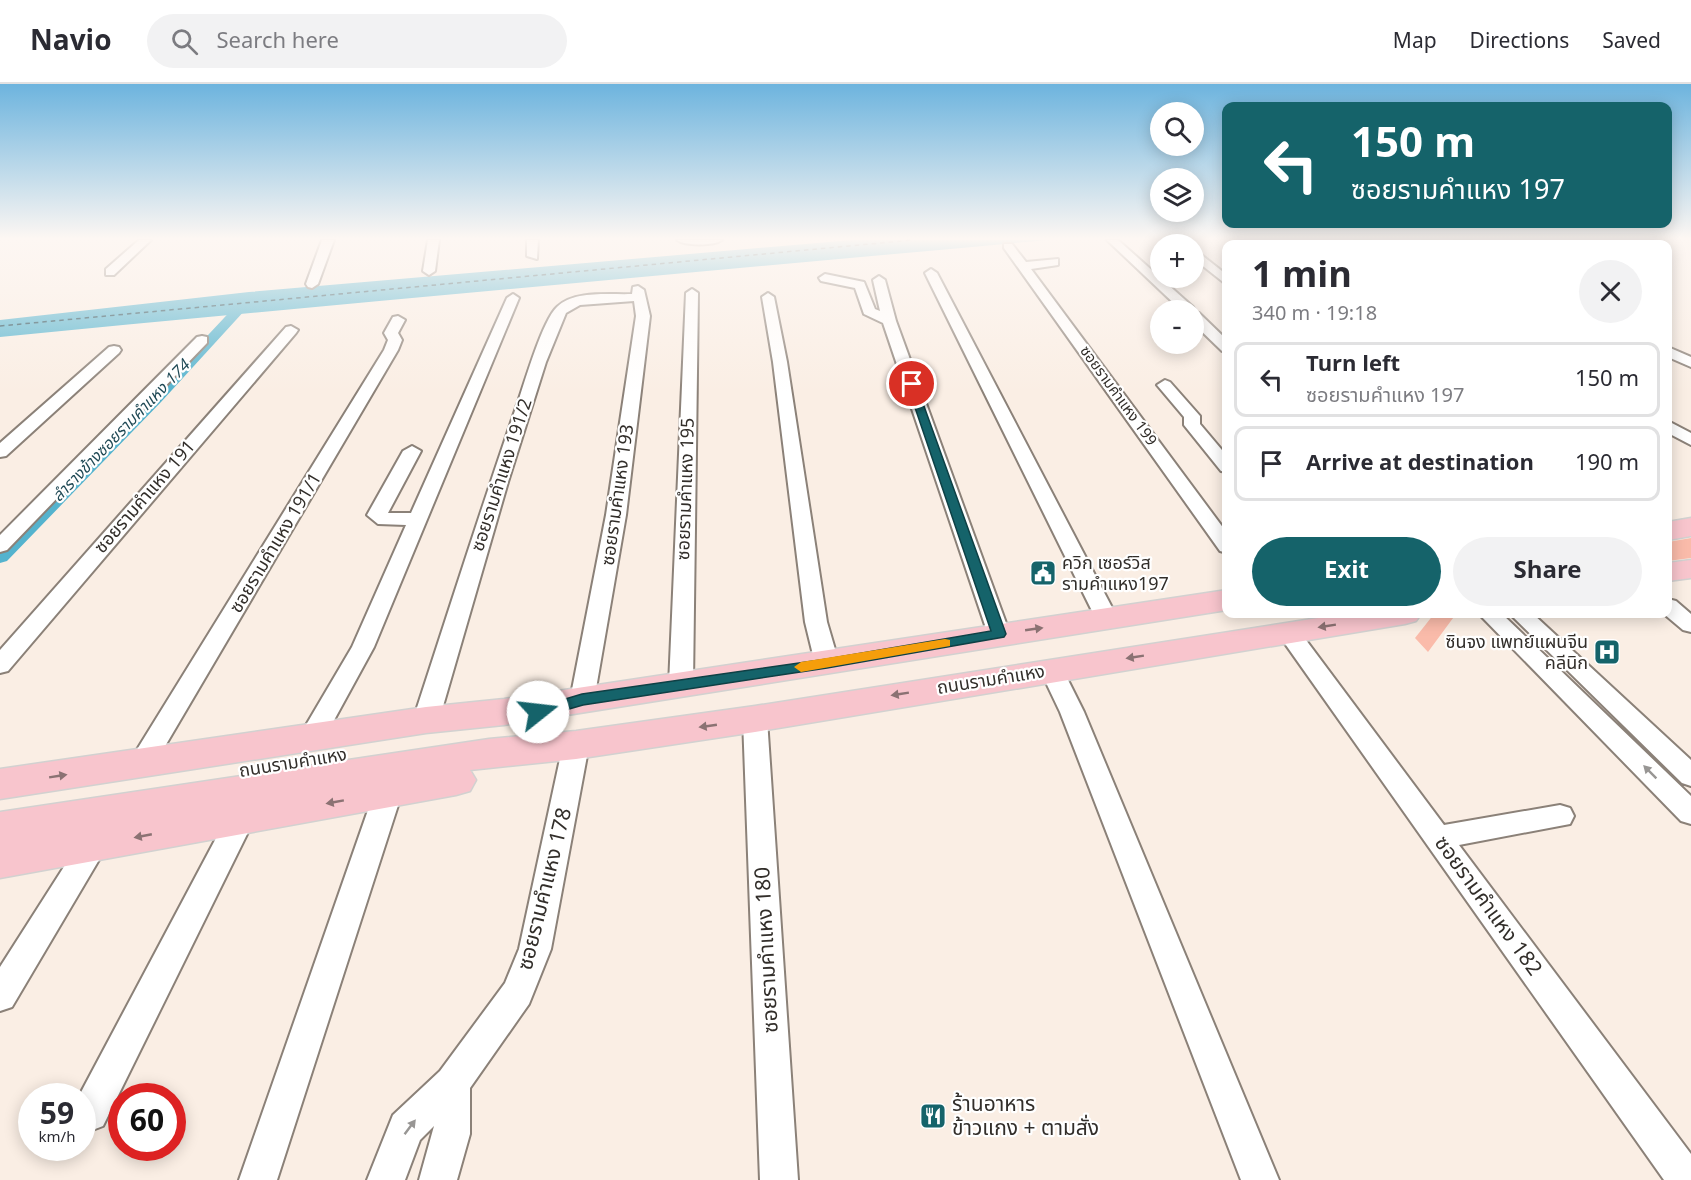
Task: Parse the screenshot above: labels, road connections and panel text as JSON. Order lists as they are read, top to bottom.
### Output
{
  "streets": {
    "main road": ["ถนนรามคำแหง"],
    "street": [
      "ซอยรามคำแหง 199",
      "ซอยรามคำแหง 191/2",
      "ซอยรามคำแหง 195",
      "ซอยรามคำแหง 193",
      "ซอยรามคำแหง 191",
      "ซอยรามคำแหง 191/1",
      "ซอยรามคำแหง 178",
      "ซอยรามคำแหง 182",
      "ซอยรามคำแหง 180"
    ]
  },
  "crossings": [
    ["ซอยรามคำแหง 191/2", "ซอยรามคำแหง 193"],
    ["ซอยรามคำแหง 191/2", "ถนนรามคำแหง"],
    ["ซอยรามคำแหง 195", "ถนนรามคำแหง"],
    ["ซอยรามคำแหง 193", "ถนนรามคำแหง"],
    ["ซอยรามคำแหง 191/1", "ถนนรามคำแหง"],
    ["ถนนรามคำแหง", "ซอยรามคำแหง 178"],
    ["ถนนรามคำแหง", "ซอยรามคำแหง 182"],
    ["ถนนรามคำแหง", "ซอยรามคำแหง 180"]
  ],
  "water": ["ลำรางข้างซอยรามคำแหง 174"],
  "places": {
    "public building": ["ควิก เซอร์วิส รามคำแหง197"],
    "hospital": ["ซินจง แพทย์แผนจีน คลีนิก"],
    "restaurant": ["ร้านอาหาร ข้าวแกง + ตามสั่ง"]
  },
  "page": {
    "header": "Navio",
    "search": "Search here",
    "nav": ["Map", "Directions", "Saved"],
    "map_buttons": ["+", "−"],
    "turn": ["150 m", "ซอยรามคำแหง 197"],
    "heading": ["1 min", "340 m · 19:18"],
    "list": [
      {
        "name": "Turn left",
        "note": "ซอยรามคำแหง 197",
        "value": "150 m"
      },
      {
        "name": "Arrive at destination",
        "value": "190 m"
      }
    ],
    "buttons": ["Exit", "Share"],
    "speed": "59 km/h",
    "limit": "60"
  }
}
